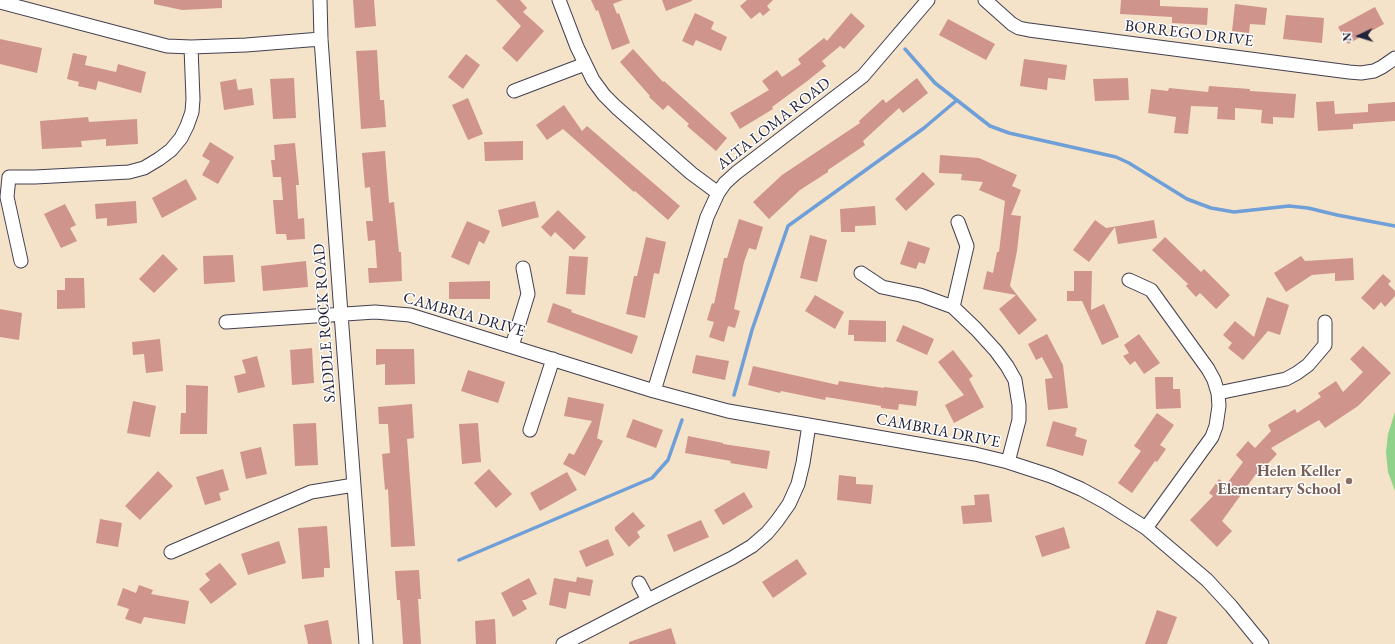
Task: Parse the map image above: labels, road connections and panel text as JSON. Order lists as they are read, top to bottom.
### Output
{
  "streets": {
    "street": [
      "BORREGO DRIVE",
      "ALTA LOMA ROAD",
      "CAMBRIA DRIVE",
      "SADDLE ROCK ROAD"
    ]
  },
  "crossings": [
    ["ALTA LOMA ROAD", "CAMBRIA DRIVE"],
    ["CAMBRIA DRIVE", "SADDLE ROCK ROAD"]
  ],
  "places": ["Helen Keller Elementary School"],
  "north": "left"
}
